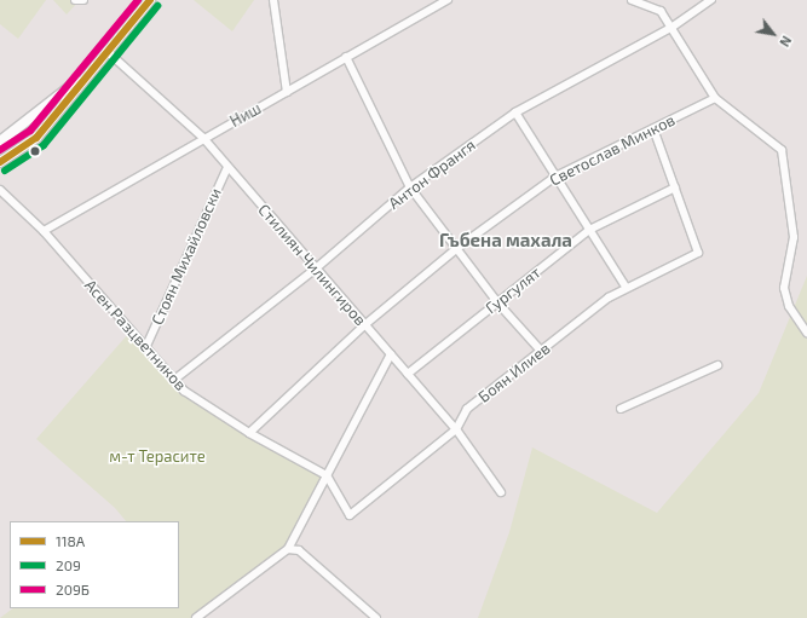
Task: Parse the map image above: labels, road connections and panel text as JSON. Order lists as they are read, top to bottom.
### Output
{
  "streets": {
    "street": [
      "Ниш",
      "Светослав Минков",
      "Антон Франгя",
      "Стоян Михайловски",
      "Стилиян Чилингиров",
      "Гургулят",
      "Асен Разцветников",
      "Боян Илиев"
    ]
  },
  "crossings": [
    ["Ниш", "Стилиян Чилингиров"],
    ["Ниш", "Асен Разцветников"],
    ["Светослав Минков", "Стилиян Чилингиров"],
    ["Светослав Минков", "Асен Разцветников"],
    ["Антон Франгя", "Стилиян Чилингиров"],
    ["Антон Франгя", "Асен Разцветников"],
    ["Стоян Михайловски", "Стилиян Чилингиров"],
    ["Стоян Михайловски", "Асен Разцветников"],
    ["Стилиян Чилингиров", "Гургулят"],
    ["Стилиян Чилингиров", "Боян Илиев"],
    ["Гургулят", "Боян Илиев"],
    ["Асен Разцветников", "Боян Илиев"]
  ],
  "districts": ["Гъбена махала"],
  "parks": ["м-т Терасите"],
  "lines": ["transit line 118А", "transit line 209Б", "transit line 209"],
  "legend": ["118А", "209", "209Б"],
  "north": "bottom right"
}
